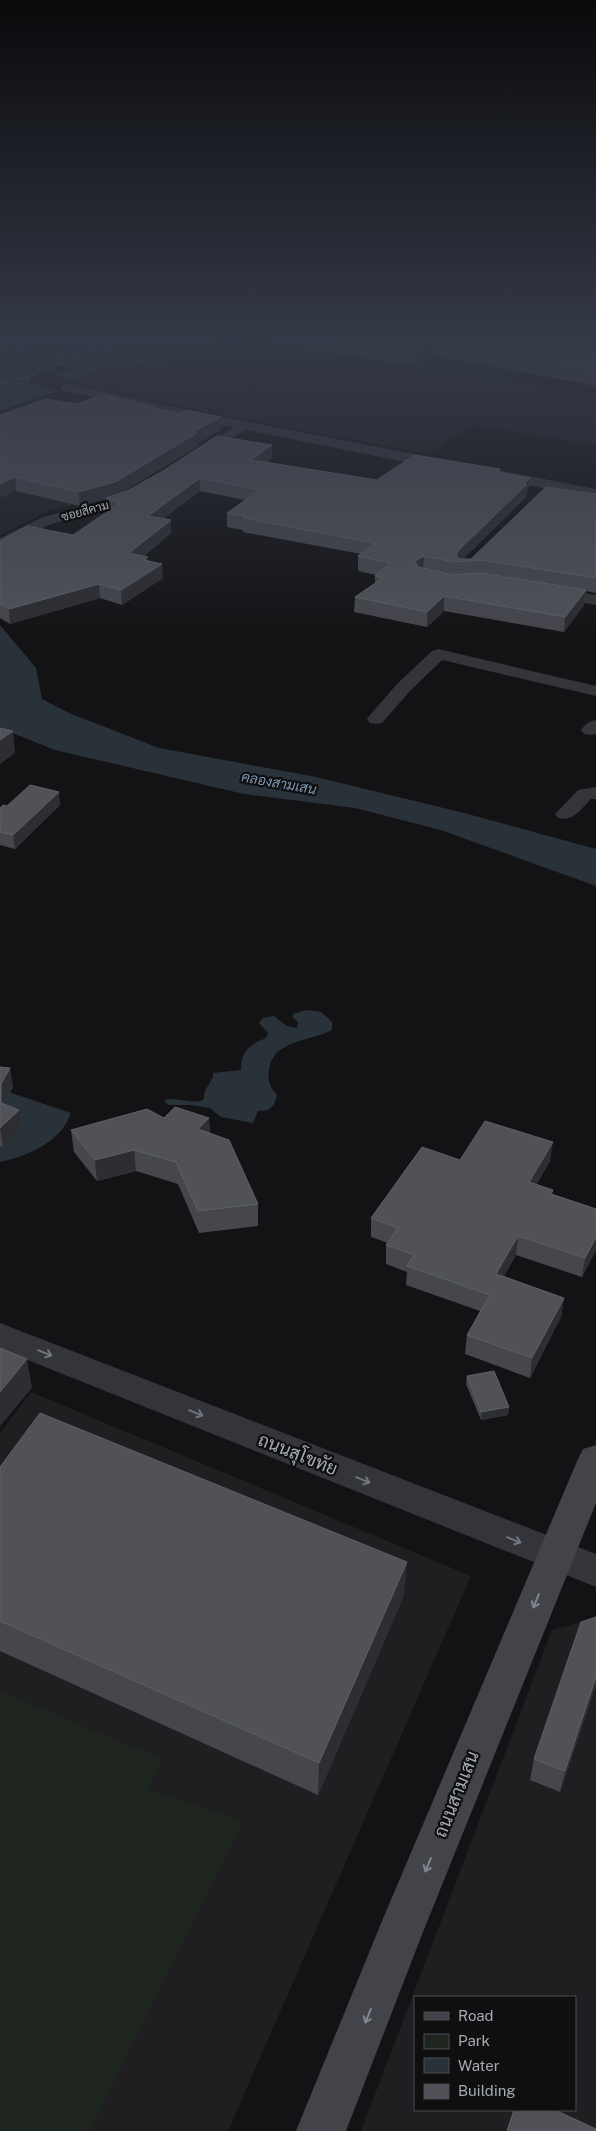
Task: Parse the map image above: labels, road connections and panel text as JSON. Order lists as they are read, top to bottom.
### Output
{
  "streets": {
    "main road": ["ถนนสามเสน"],
    "street": ["ซอยสีคาม", "ถนนสุโขทัย"]
  },
  "crossings": [
    ["ถนนสุโขทัย", "ถนนสามเสน"]
  ],
  "one_way": ["ถนนสุโขทัย", "ถนนสามเสน"],
  "water": ["คลองสามเสน"],
  "legend": [
    "Road",
    "Park",
    "Water",
    "Building"
  ]
}
